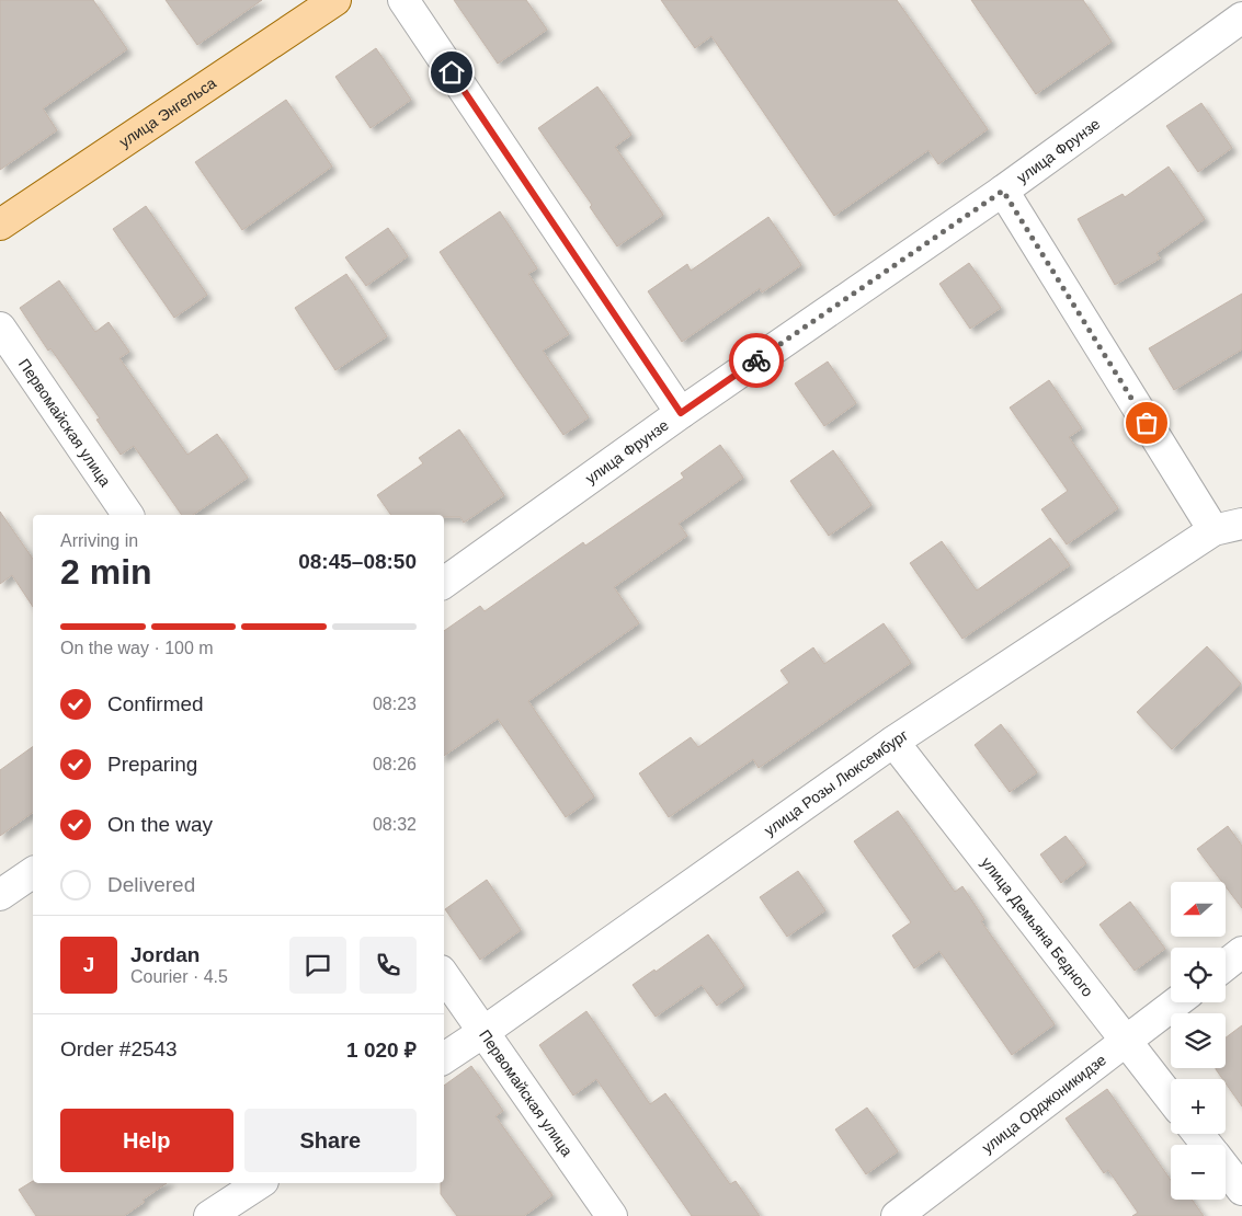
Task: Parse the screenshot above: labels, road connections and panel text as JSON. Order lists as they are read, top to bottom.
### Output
{
  "streets": {
    "main road": ["улица Энгельса"],
    "street": [
      "улица Фрунзе",
      "Первомайская улица",
      "улица Розы Люксембург",
      "улица Демьяна Бедного",
      "улица Орджоникидзе"
    ]
  },
  "crossings": [
    ["Первомайская улица", "улица Розы Люксембург"],
    ["улица Розы Люксембург", "улица Демьяна Бедного"],
    ["улица Демьяна Бедного", "улица Орджоникидзе"]
  ],
  "north": "left",
  "page": {
    "heading": ["2 min", "Arriving in", "08:45–08:50"],
    "panel": [
      "Jordan",
      "Courier · 4.5",
      "Order #2543",
      "1 020 ₽"
    ],
    "bar": "On the way · 100 m",
    "list": [
      ["Confirmed", "08:23"],
      ["Preparing", "08:26"],
      ["On the way", "08:32"],
      "Delivered"
    ],
    "map_buttons": ["+", "−"],
    "round": "J",
    "buttons": ["Help", "Share"]
  }
}
